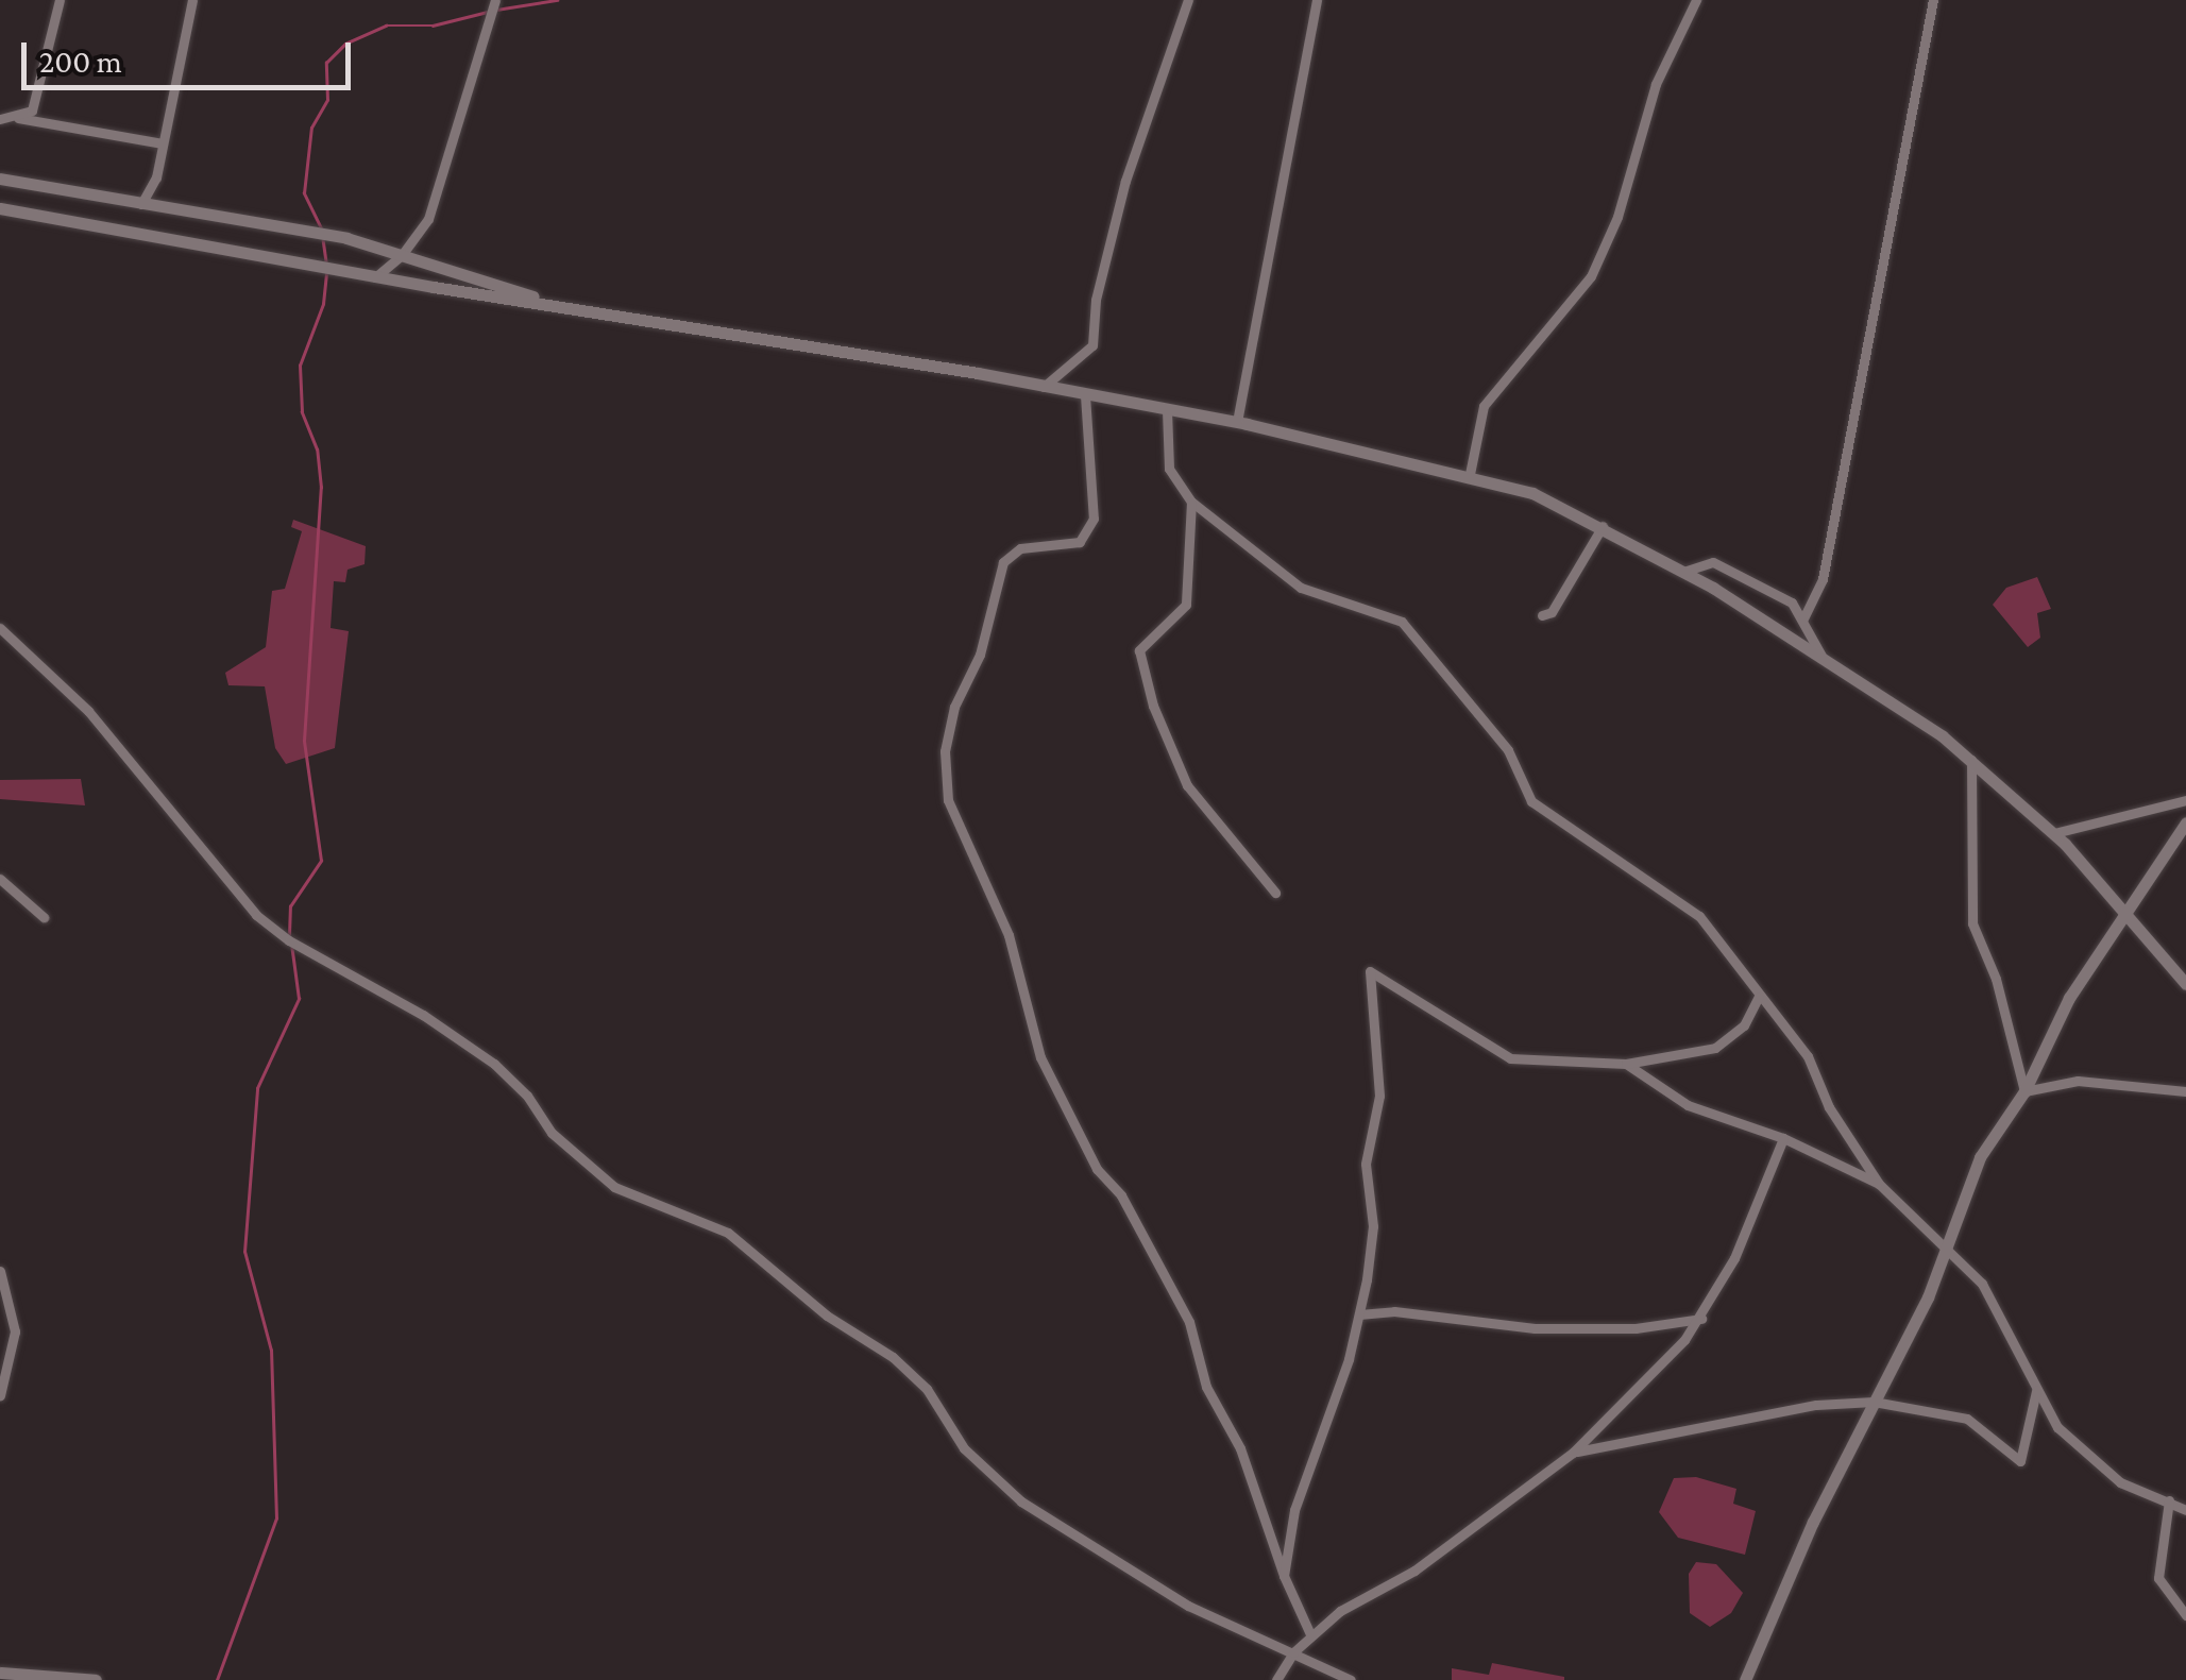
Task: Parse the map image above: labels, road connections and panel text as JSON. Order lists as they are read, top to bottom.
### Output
{
  "scale_bar": "200 m"
}
